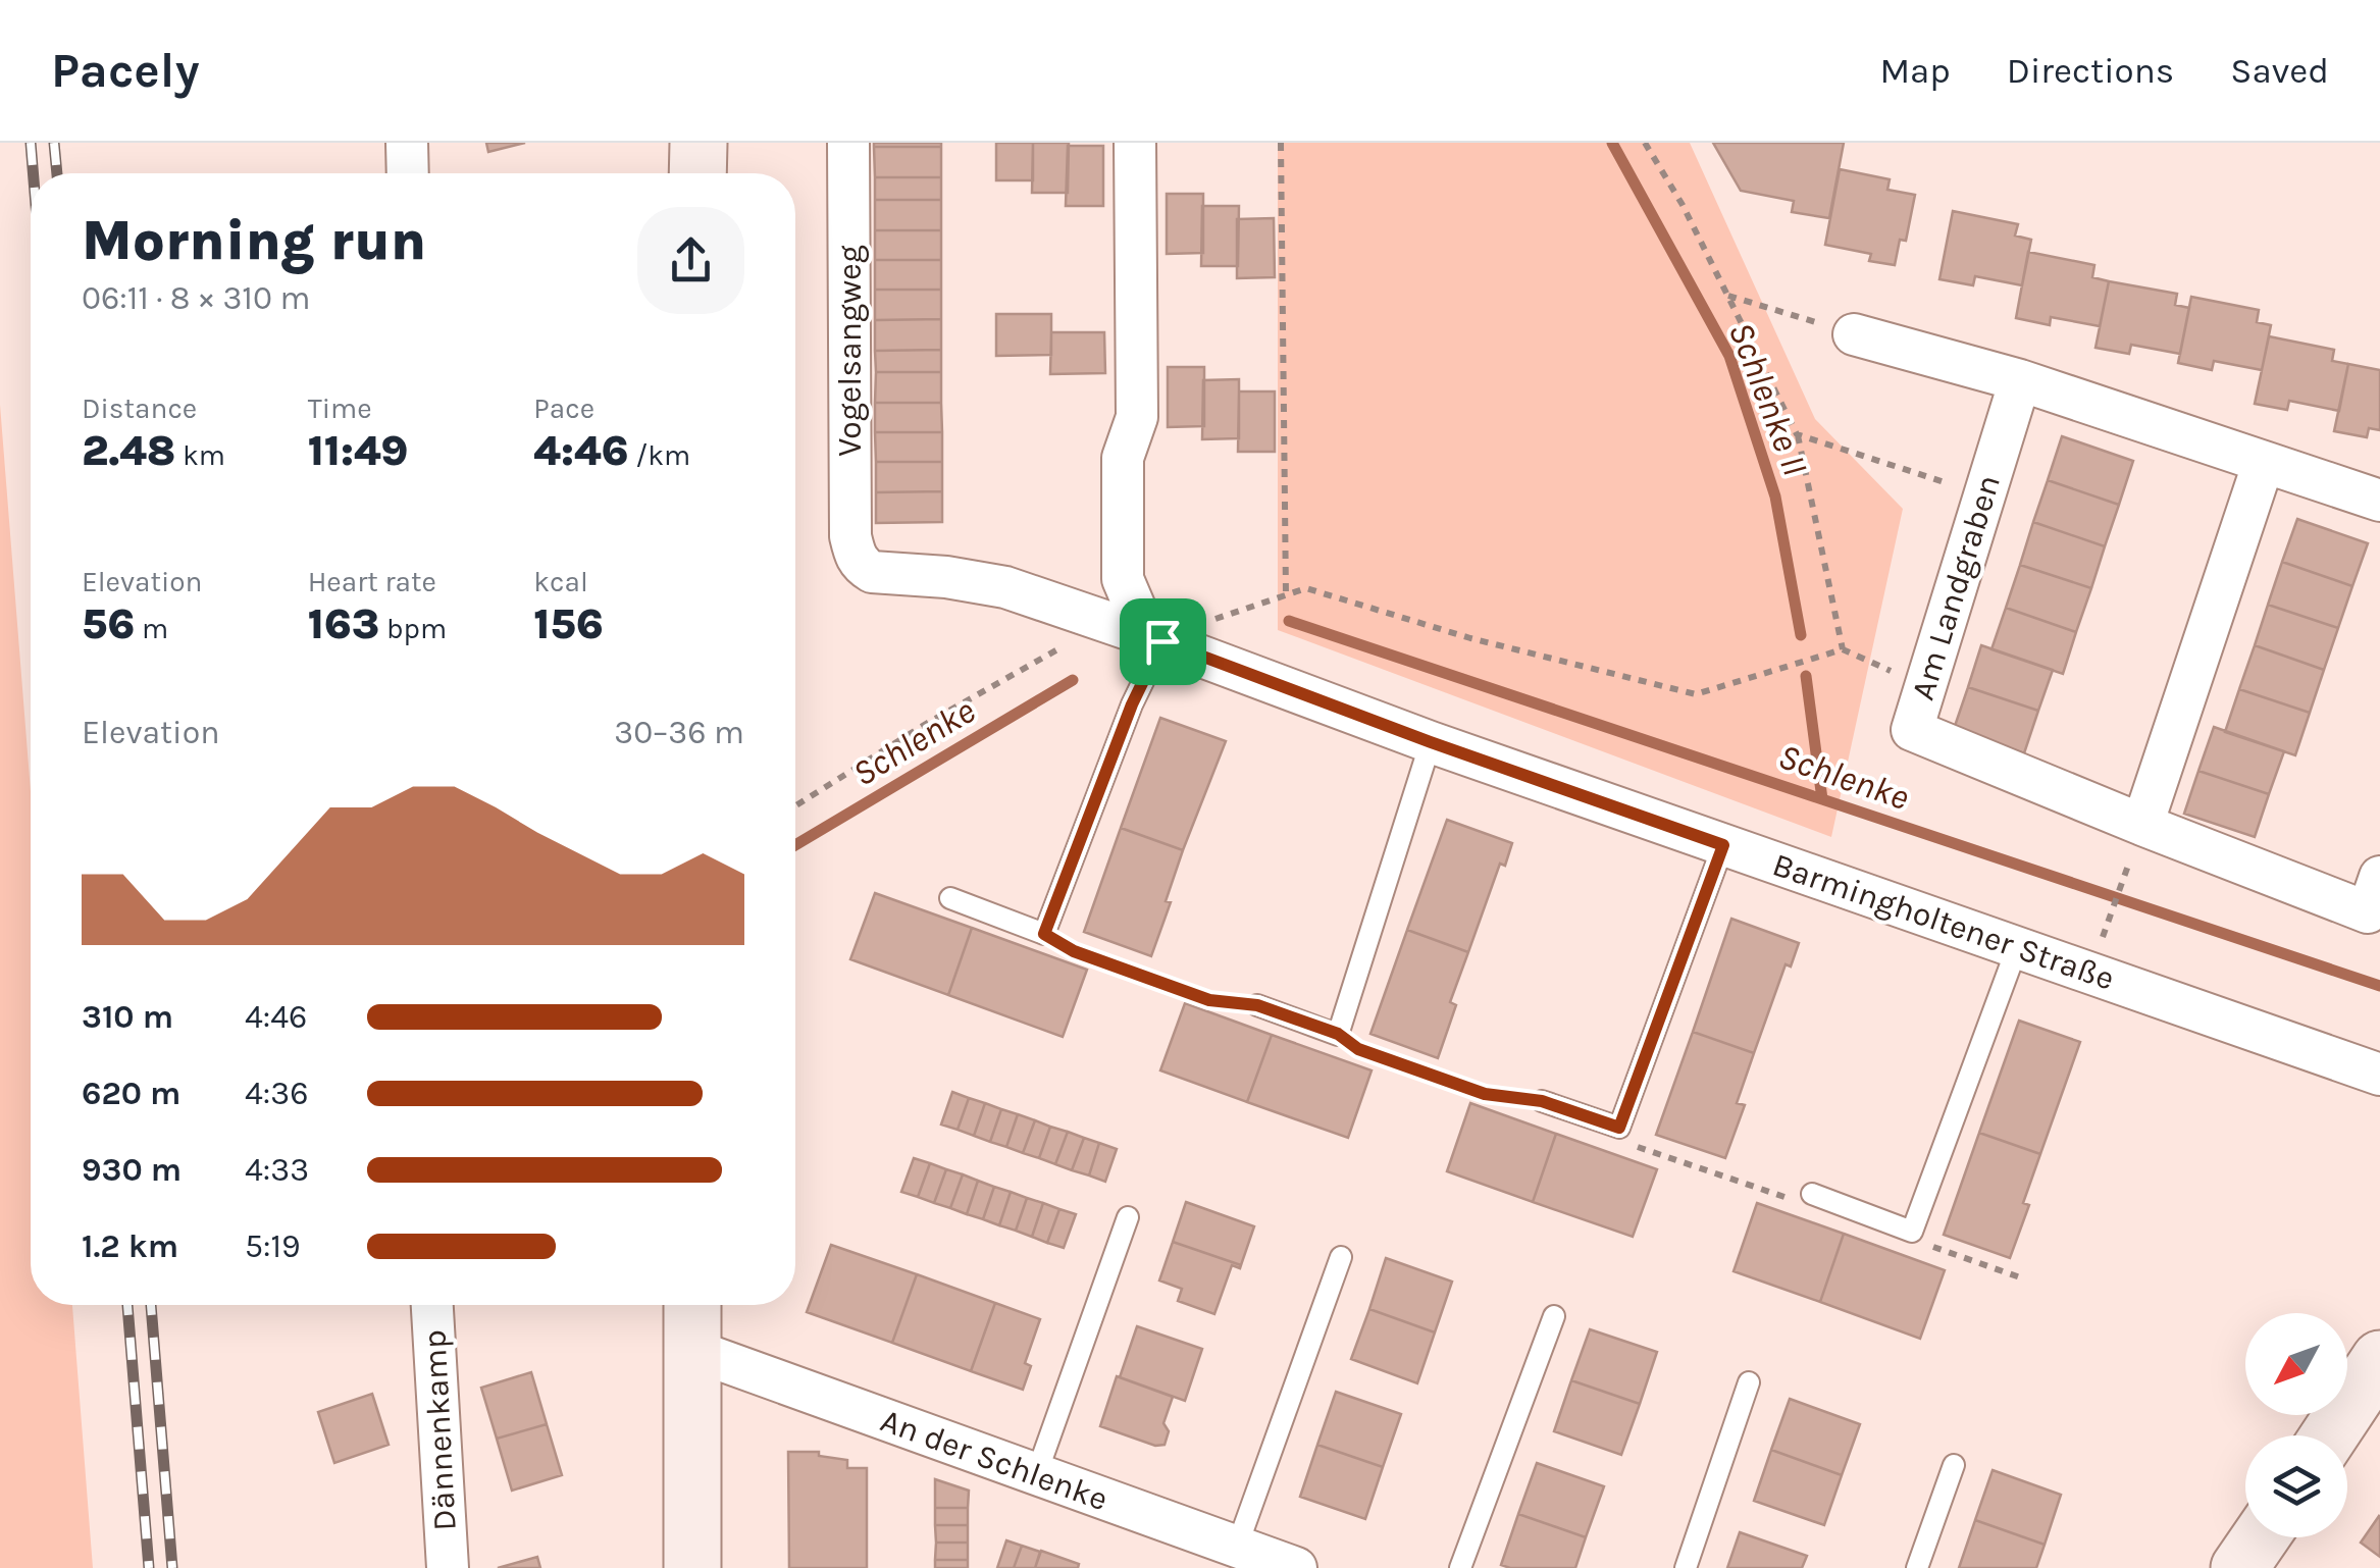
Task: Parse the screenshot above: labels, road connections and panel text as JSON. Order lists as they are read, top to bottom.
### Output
{
  "streets": {
    "street": [
      "Vogelsangweg",
      "Am Landgraben",
      "Barmingholtener Straße",
      "Dännenkamp",
      "An der Schlenke"
    ]
  },
  "crossings": [
    ["Vogelsangweg", "Barmingholtener Straße"]
  ],
  "water": ["Schlenke II", "Schlenke"],
  "north": "bottom left",
  "page": {
    "header": "Pacely",
    "nav": ["Map", "Directions", "Saved"],
    "heading": ["Morning run", "06:11 · 8 × 310 m"],
    "stats": [
      ["Distance", "2.48 km"],
      ["Time", "11:49"],
      ["Pace", "4:46 /km"],
      ["Elevation", "56 m"],
      ["Heart rate", "163 bpm"],
      ["kcal", "156"]
    ],
    "chart": ["Elevation", "30–36 m"],
    "list": [
      {
        "name": "310 m",
        "note": "4:46"
      },
      {
        "name": "620 m",
        "note": "4:36"
      },
      {
        "name": "930 m",
        "note": "4:33"
      },
      {
        "name": "1.2 km",
        "note": "5:19"
      }
    ]
  }
}
